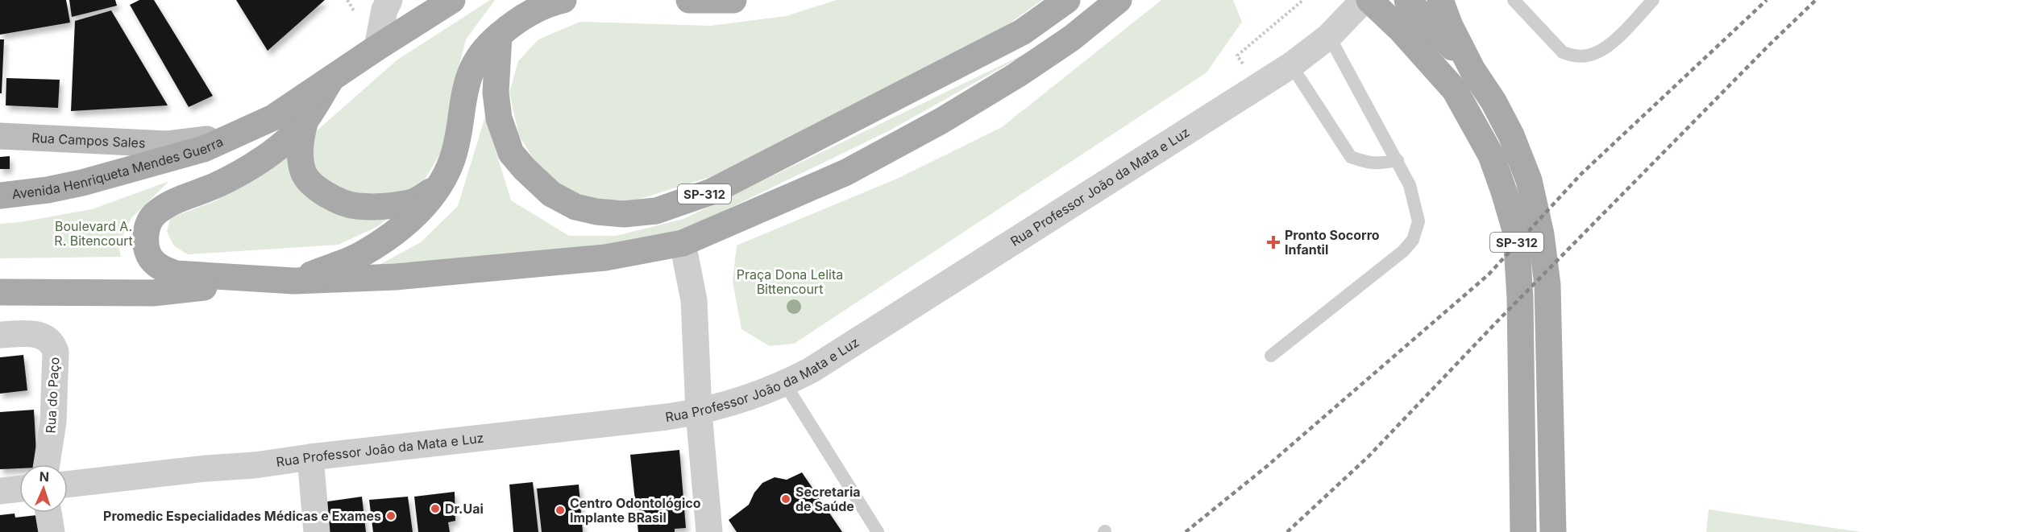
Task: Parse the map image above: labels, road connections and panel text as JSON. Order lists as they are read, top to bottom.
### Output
{
  "streets": {
    "main road": ["Avenida Henriqueta Mendes Guerra", "SP-312"],
    "street": ["Rua Campos Sales", "Rua Professor João da Mata e Luz", "Rua do Paço"]
  },
  "crossings": [
    ["Rua Campos Sales", "Avenida Henriqueta Mendes Guerra"]
  ],
  "parks": ["Boulevard A. R. Bitencourt", "Praça Dona Lelita Bittencourt"],
  "places": {
    "health": ["Pronto Socorro Infantil"],
    "other": [
      "Secretaria de Saúde",
      "Dr.Uai",
      "Centro Odontológico Implante BRasil",
      "Promedic Especialidades Médicas e Exames"
    ]
  },
  "north": "top"
}
